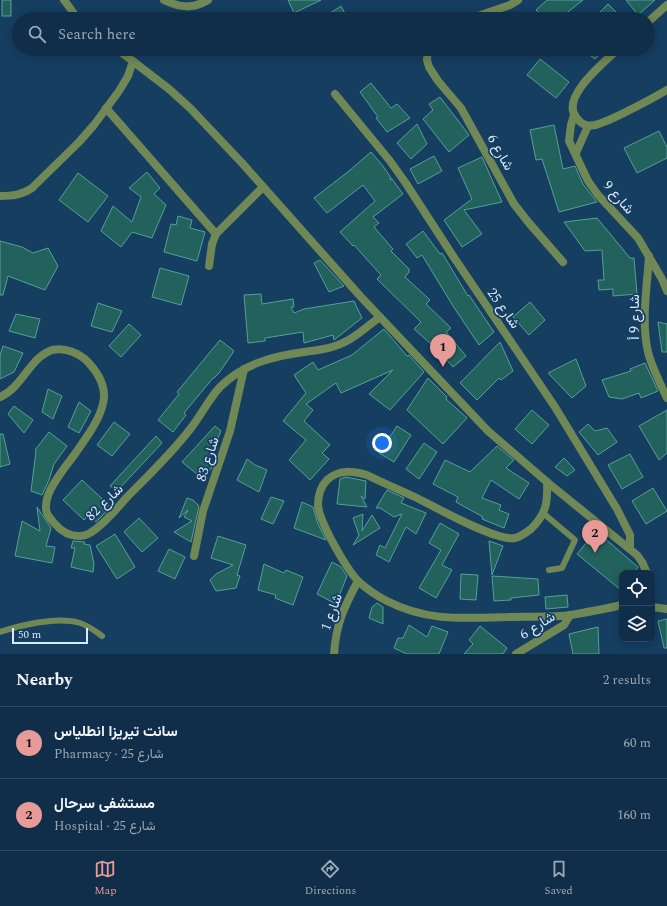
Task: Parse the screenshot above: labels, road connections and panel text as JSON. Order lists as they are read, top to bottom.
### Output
{
  "streets": {
    "street": [
      "شارع 6",
      "شارع 9",
      "شارع 25",
      "شارع 9 أ",
      "شارع 83",
      "شارع 82",
      "شارع 1"
    ]
  },
  "crossings": [
    ["شارع 9", "شارع 9 أ"],
    ["شارع 83", "شارع 82"]
  ],
  "scale_bar": "50 m",
  "page": {
    "search": "Search here",
    "pins": ["1", "2"],
    "scale": "50 m",
    "heading": ["Nearby", "2 results"],
    "list": [
      {
        "mark": "1",
        "name": "سانت تيريزا انطلياس",
        "note": "Pharmacy · شارع 25",
        "value": "60 m"
      },
      {
        "mark": "2",
        "name": "مستشفى سرحال",
        "note": "Hospital · شارع 25",
        "value": "160 m"
      }
    ],
    "nav": ["Map", "Directions", "Saved"]
  }
}
